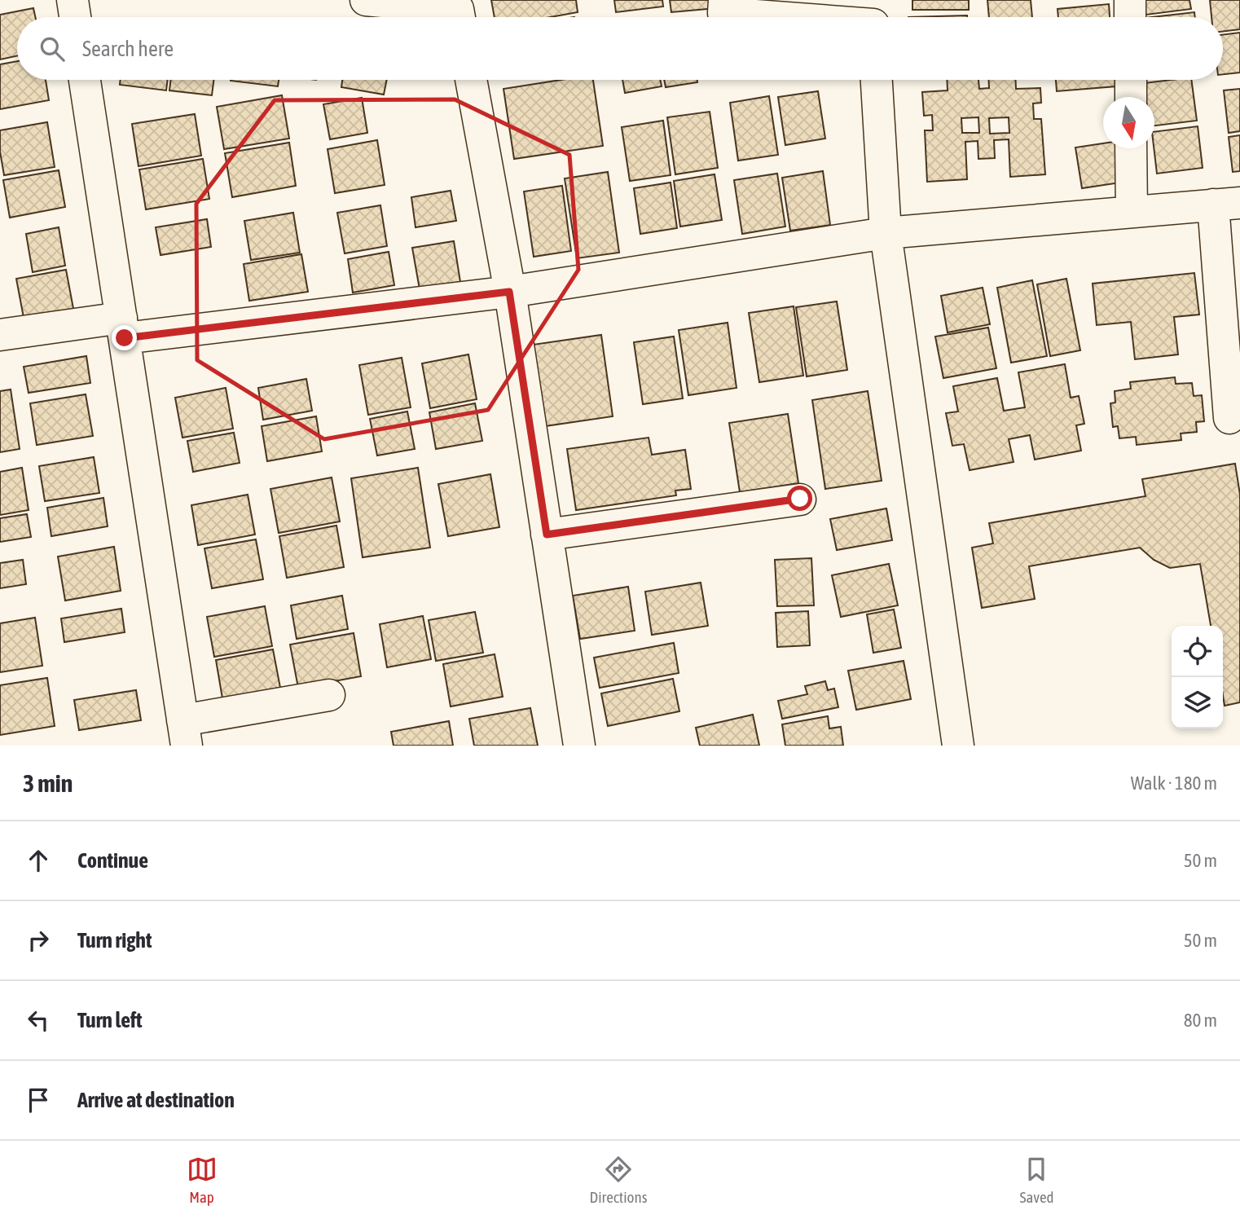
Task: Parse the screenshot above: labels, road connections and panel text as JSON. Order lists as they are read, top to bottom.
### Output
{
  "north": "bottom",
  "page": {
    "search": "Search here",
    "heading": ["3 min", "Walk · 180 m"],
    "list": [
      ["Continue", "50 m"],
      ["Turn right", "50 m"],
      ["Turn left", "80 m"],
      "Arrive at destination"
    ],
    "nav": ["Map", "Directions", "Saved"]
  }
}
